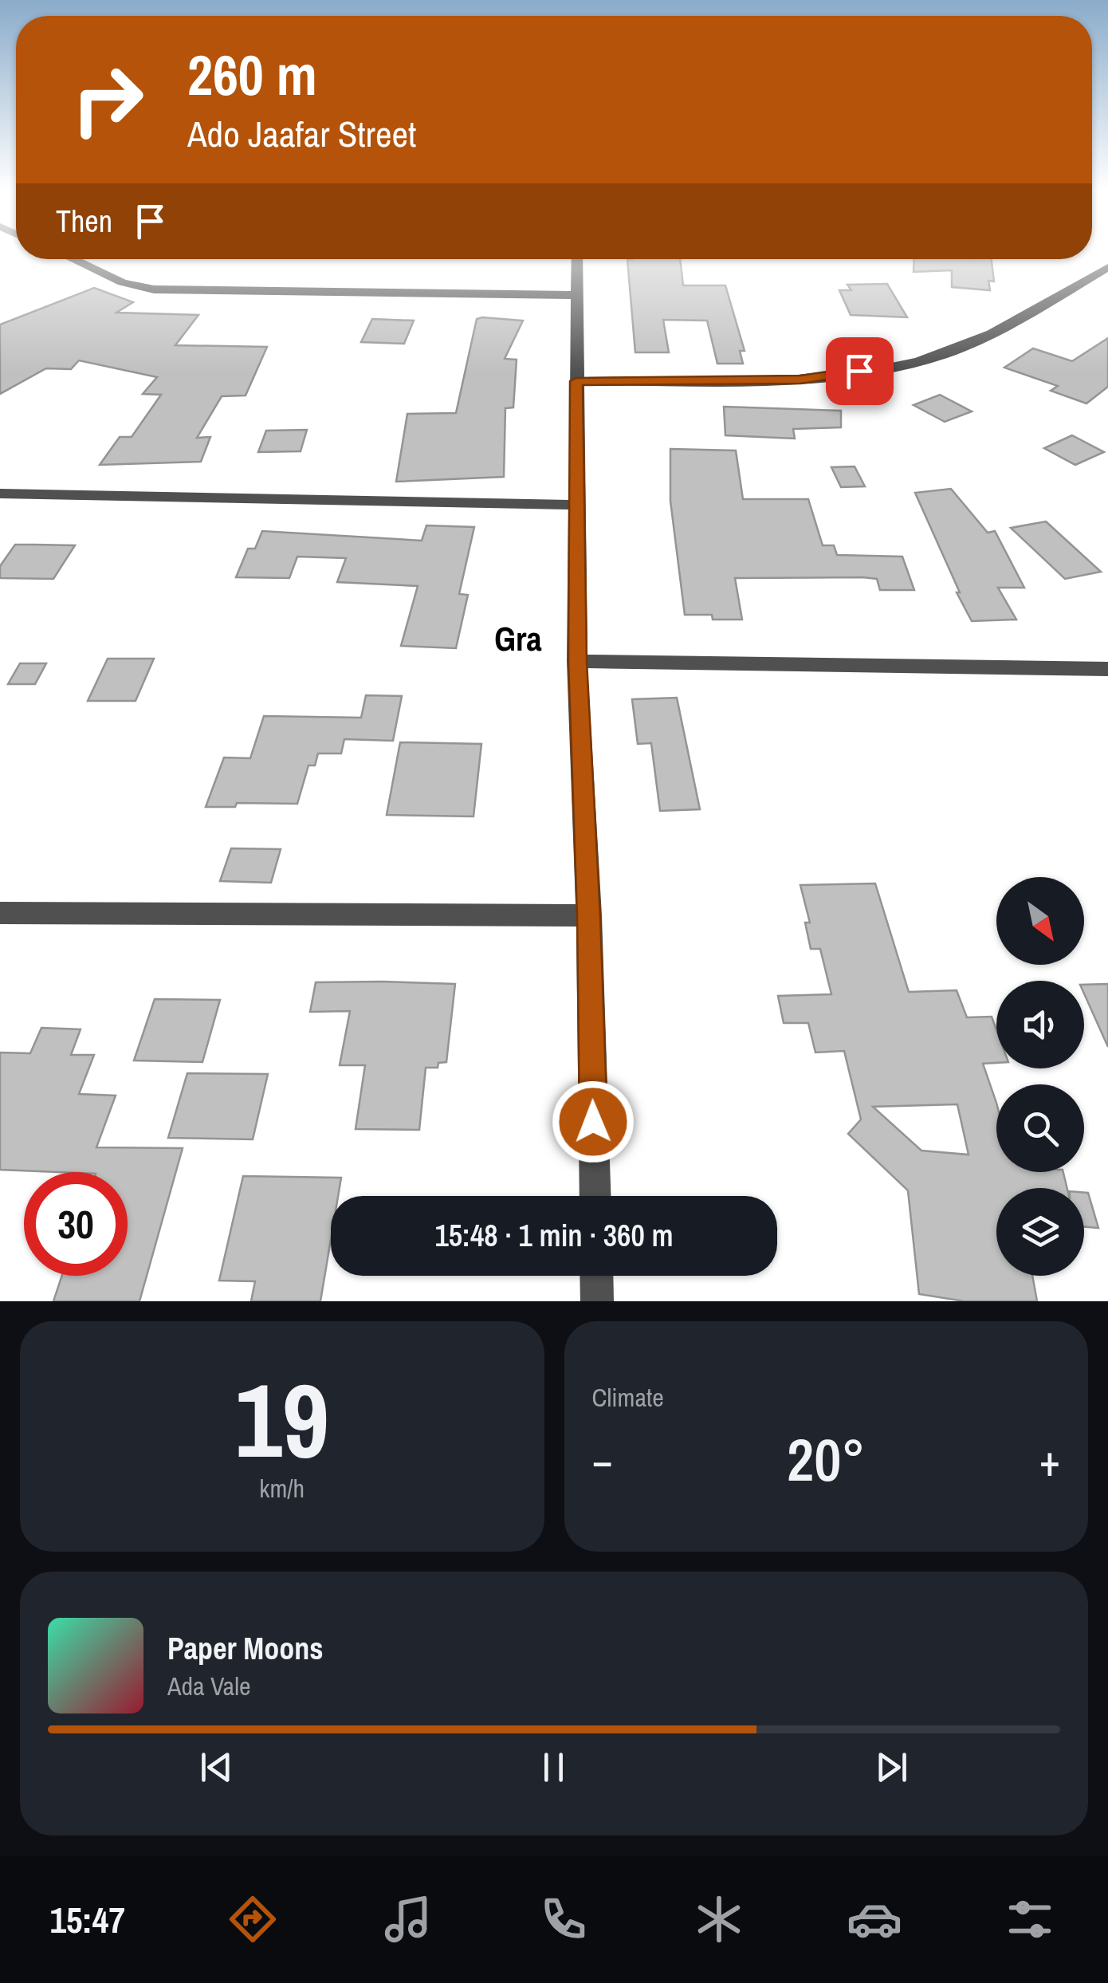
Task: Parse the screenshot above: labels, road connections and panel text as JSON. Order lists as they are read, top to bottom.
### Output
{
  "districts": ["Gra"],
  "north": "bottom right",
  "page": {
    "turn": ["260 m", "Ado Jaafar Street"],
    "then": "Then",
    "limit": "30",
    "trip": "15:48 · 1 min · 360 m",
    "tile": [
      ["19", "km/h"],
      "Climate"
    ],
    "heat": ["−", "20°", "+"],
    "song": ["Paper Moons", "Ada Vale"],
    "tabs": "15:47"
  }
}
